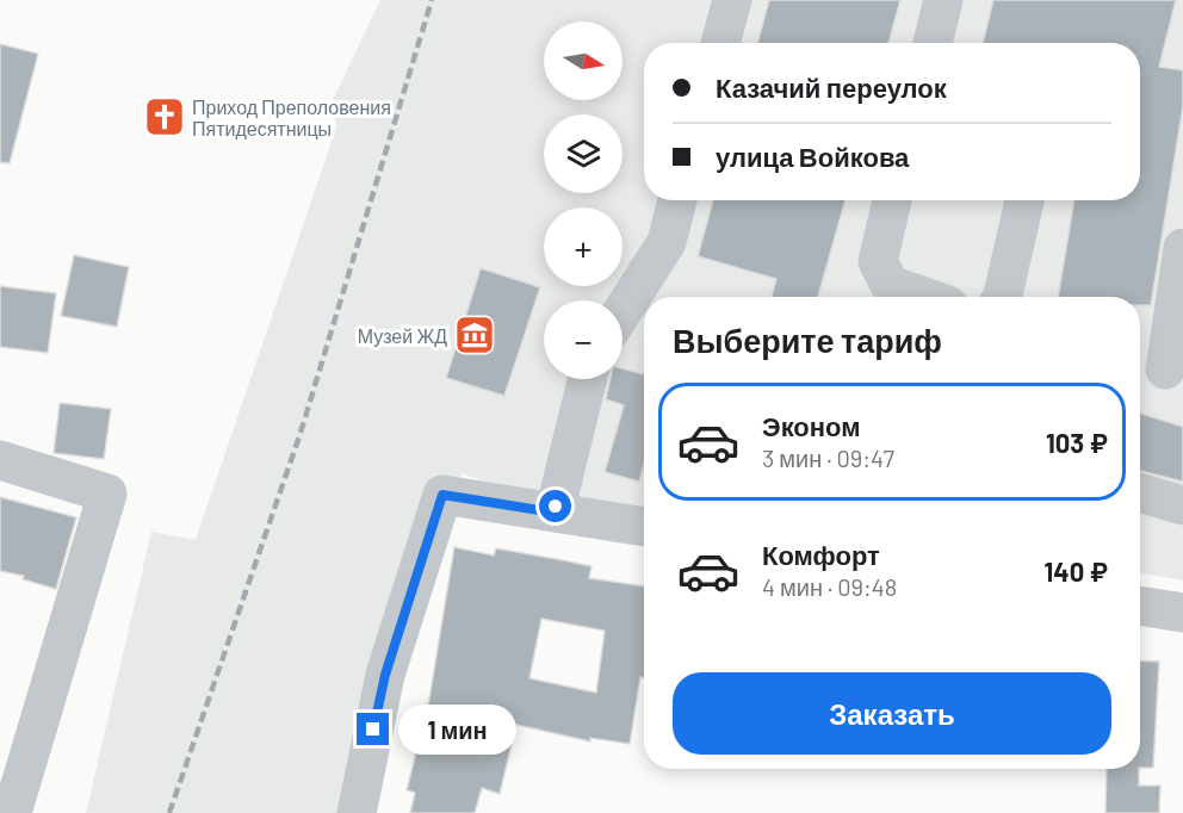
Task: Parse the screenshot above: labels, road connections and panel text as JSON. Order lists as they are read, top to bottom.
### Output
{
  "places": {
    "church": ["Приход Преполовения Пятидесятницы"],
    "museum": ["Музей ЖД"]
  },
  "north": "right",
  "page": {
    "map_buttons": ["+", "−"],
    "banner": ["Казачий переулок", "улица Войкова"],
    "heading": "Выберите тариф",
    "list": [
      {
        "name": "Эконом",
        "note": "3 мин · 09:47",
        "value": "103 ₽"
      },
      {
        "name": "Комфорт",
        "note": "4 мин · 09:48",
        "value": "140 ₽"
      }
    ],
    "buttons": "Заказать",
    "bubble": "1 мин"
  }
}
